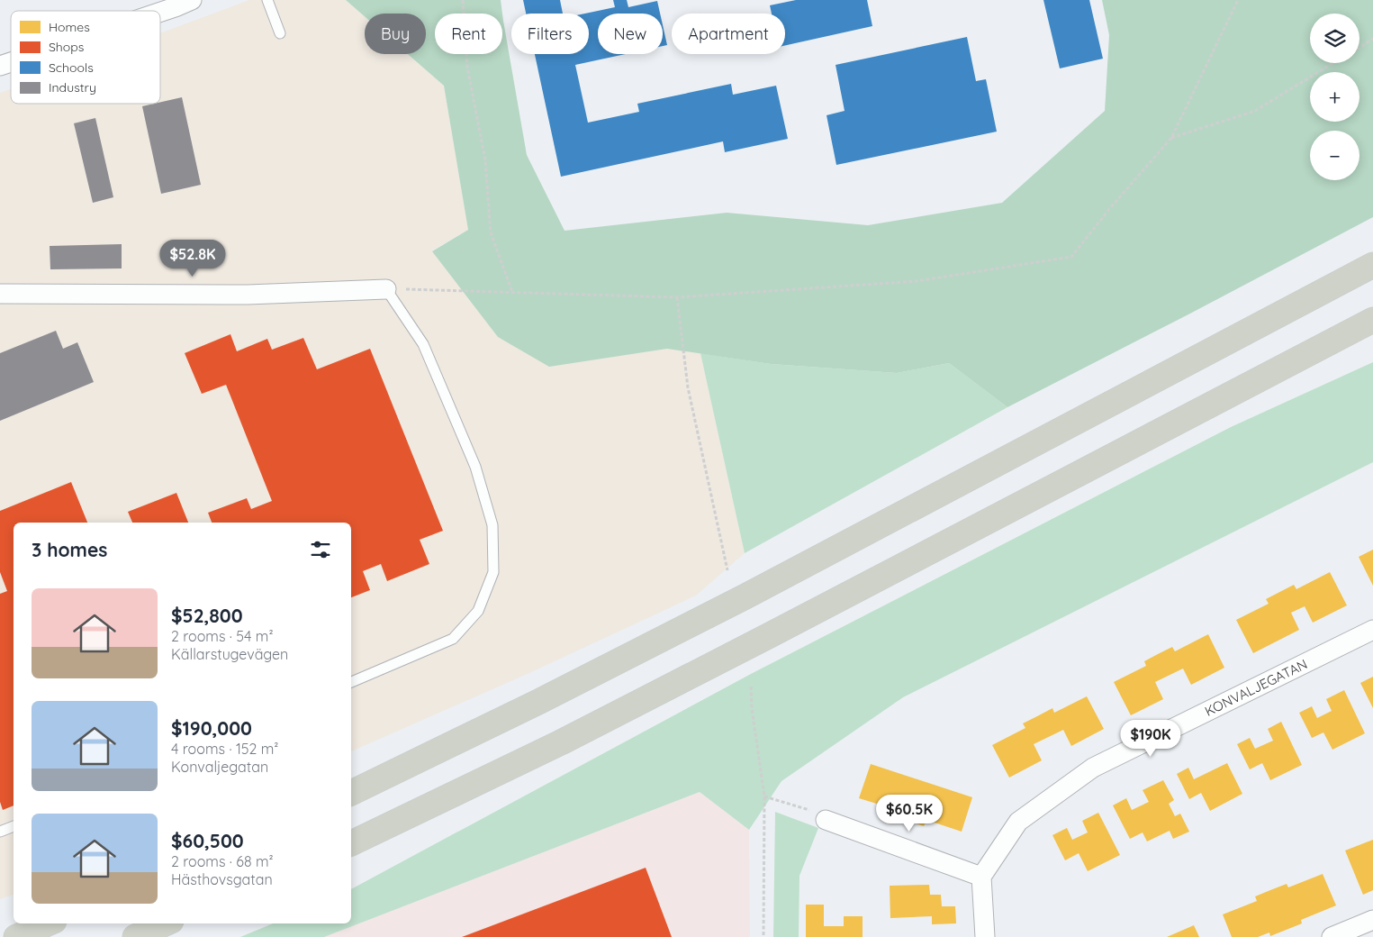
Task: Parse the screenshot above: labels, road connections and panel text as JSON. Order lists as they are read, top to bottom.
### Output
{
  "streets": {
    "street": ["KONVALJEGATAN"]
  },
  "legend": [
    "Homes",
    "Shops",
    "Schools",
    "Industry"
  ],
  "page": {
    "map_buttons": ["+", "−"],
    "chip": [
      "Buy",
      "Rent",
      "Filters",
      "New",
      "Apartment"
    ],
    "price": ["$52.8K", "$190K", "$60.5K"],
    "heading": "3 homes",
    "list": [
      {
        "name": "$52,800",
        "note": "2 rooms · 54 m² · Källarstugevägen"
      },
      {
        "name": "$190,000",
        "note": "4 rooms · 152 m² · Konvaljegatan"
      },
      {
        "name": "$60,500",
        "note": "2 rooms · 68 m² · Hästhovsgatan"
      }
    ]
  }
}
